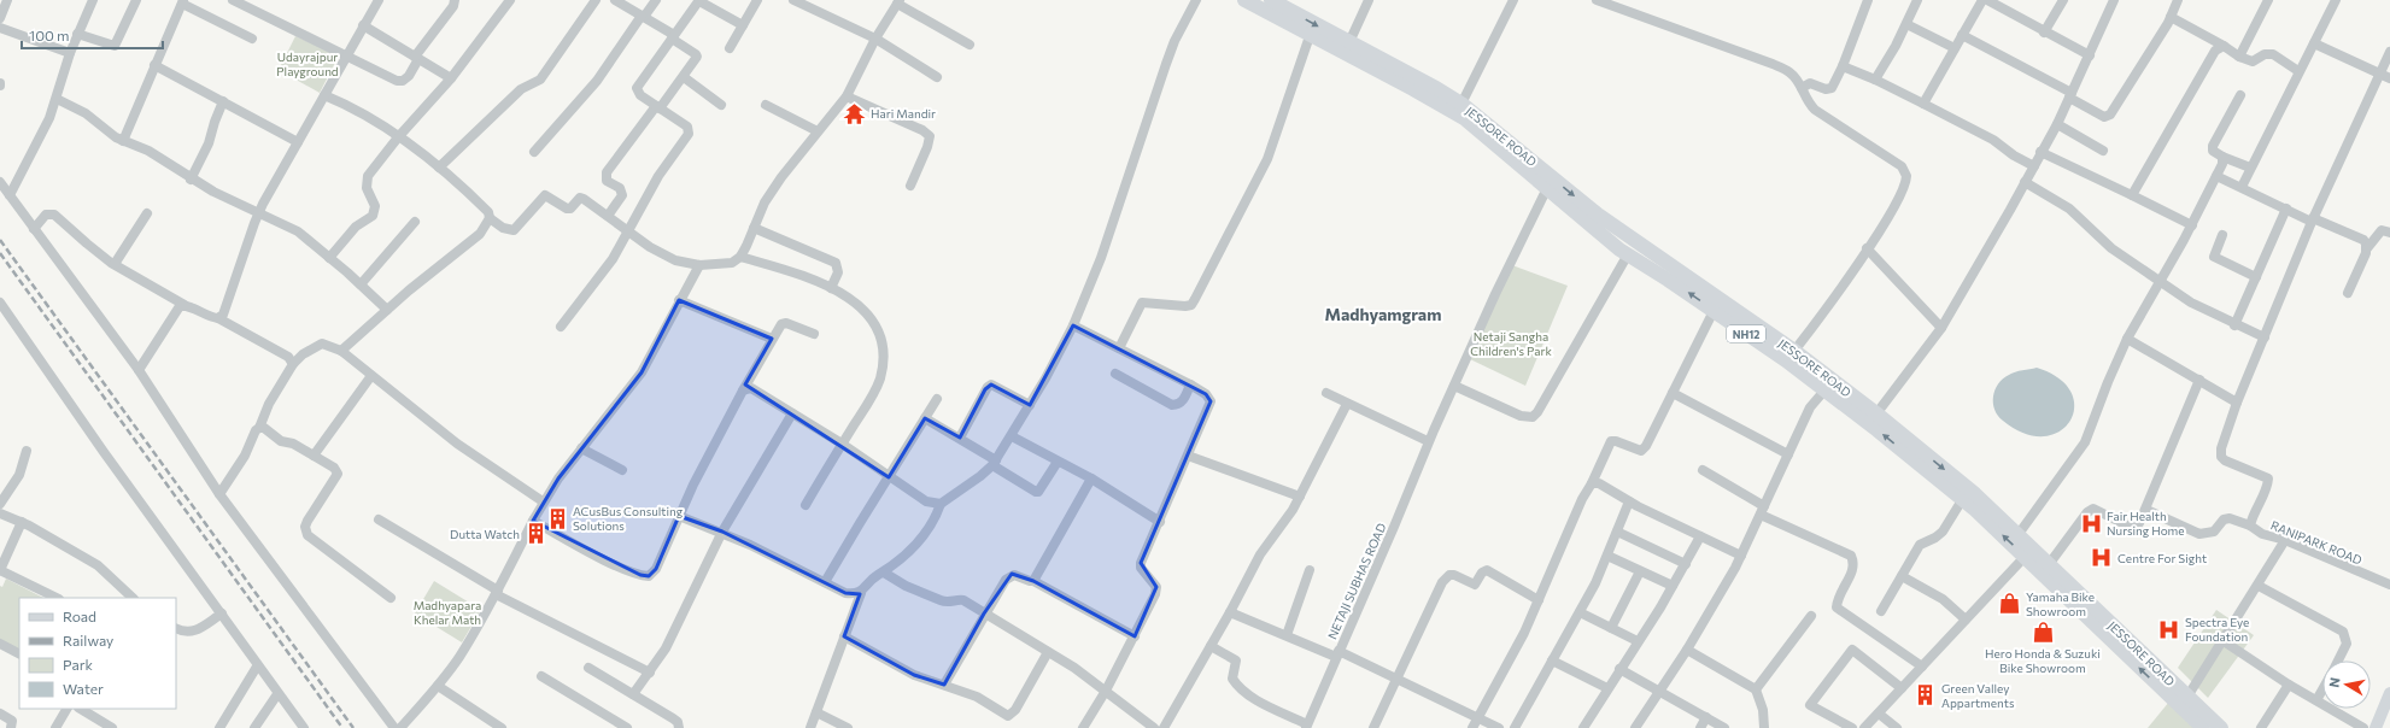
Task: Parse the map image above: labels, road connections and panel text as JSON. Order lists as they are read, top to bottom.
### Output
{
  "streets": {
    "highway": ["JESSORE ROAD", "NH12"],
    "street": ["RANIPARK ROAD", "NETAJI SUBHAS ROAD"]
  },
  "crossings": [
    ["JESSORE ROAD", "NH12"],
    ["NH12", "NETAJI SUBHAS ROAD"]
  ],
  "districts": ["Madhyamgram"],
  "parks": ["Udayrajpur Playground", "Netaji Sangha Children's Park", "Madhyapara Khelar Math"],
  "places": {
    "temple": ["Hari Mandir"],
    "building": ["ACusBus Consulting Solutions", "Dutta Watch", "Green Valley Appartments"],
    "hospital": ["Fair Health Nursing Home", "Centre For Sight", "Spectra Eye Foundation"],
    "shop": ["Yamaha Bike Showroom", "Hero Honda & Suzuki Bike Showroom"]
  },
  "legend": [
    "Road",
    "Railway",
    "Park",
    "Water"
  ],
  "scale_bar": "100 m",
  "north": "left"
}
